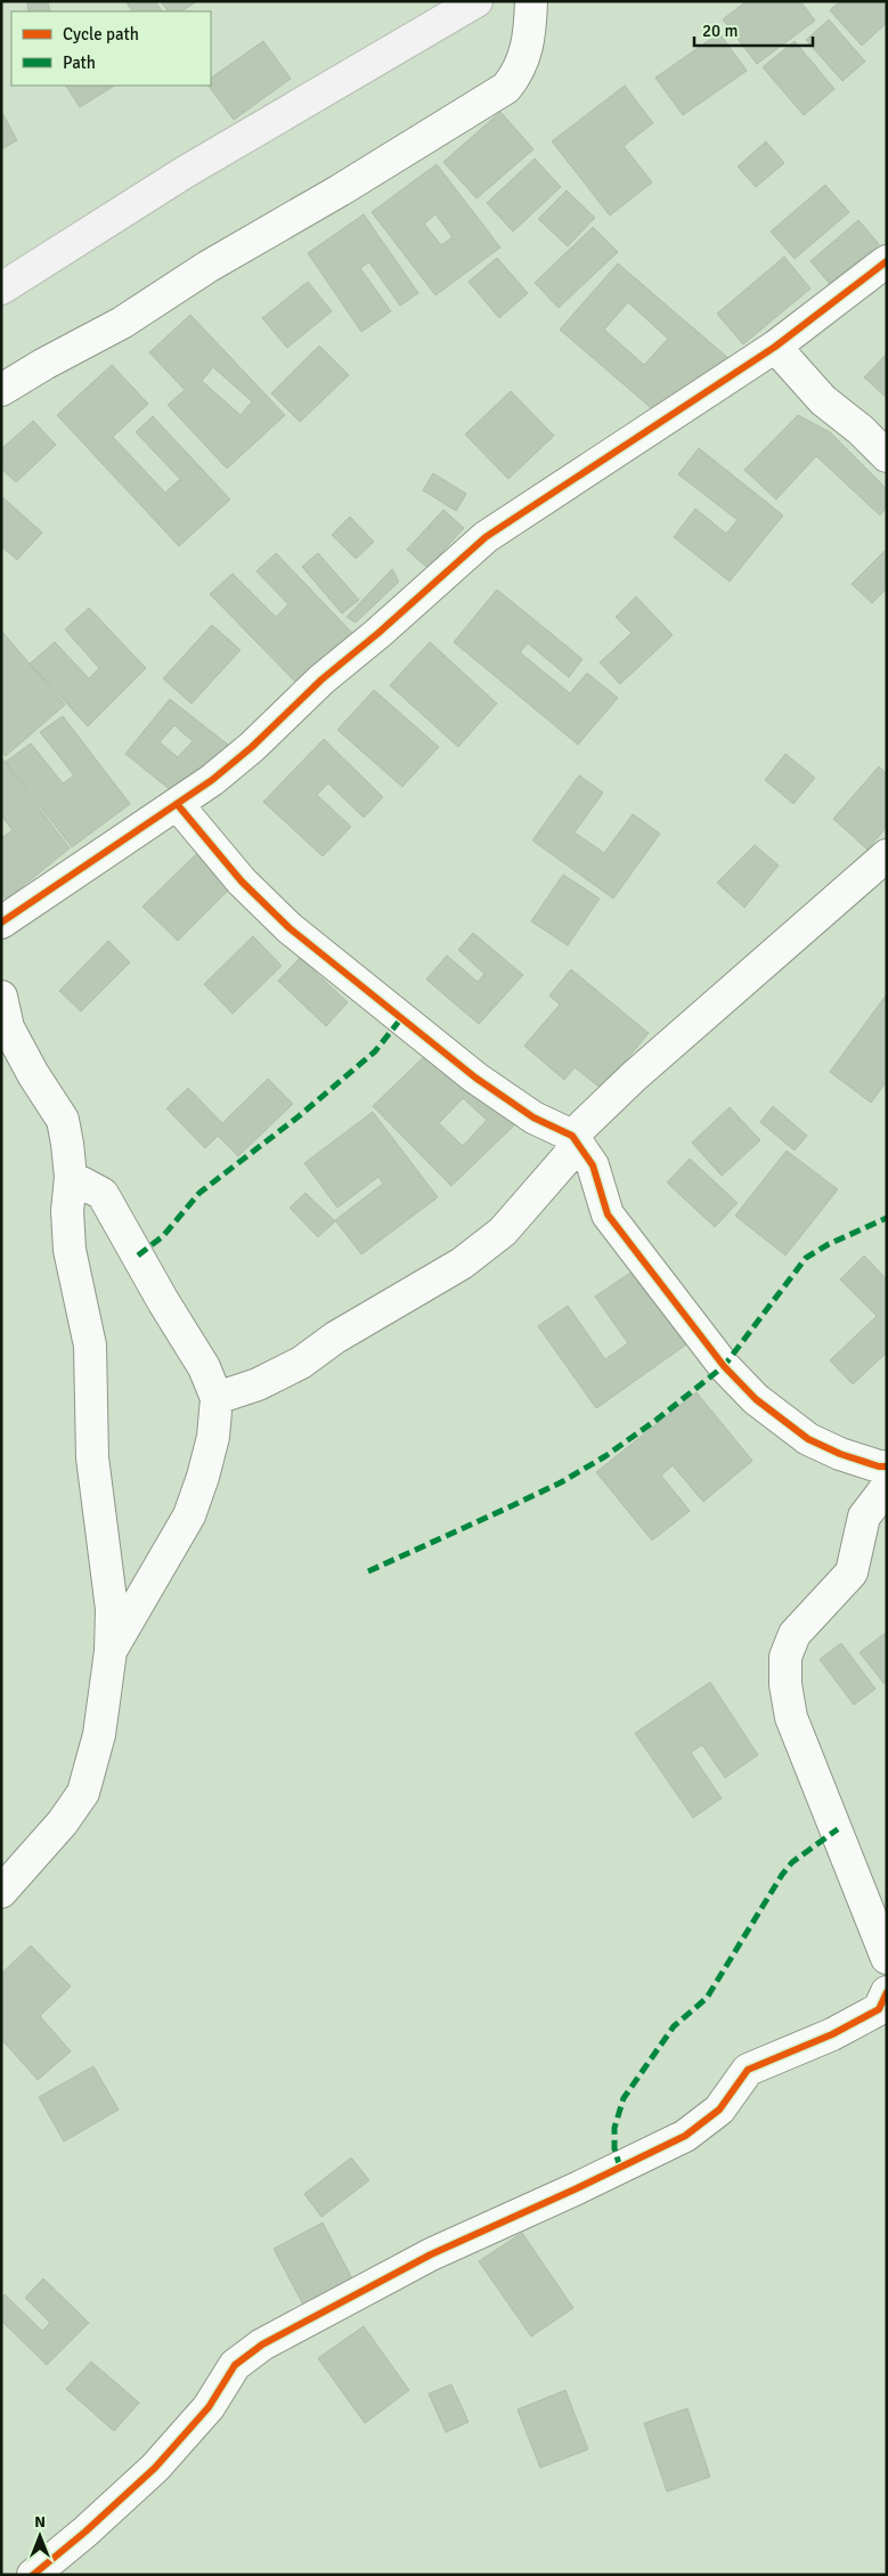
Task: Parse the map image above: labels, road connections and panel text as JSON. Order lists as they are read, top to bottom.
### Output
{
  "legend": ["Cycle path", "Path"],
  "scale_bar": "20 m",
  "north": "top"
}
